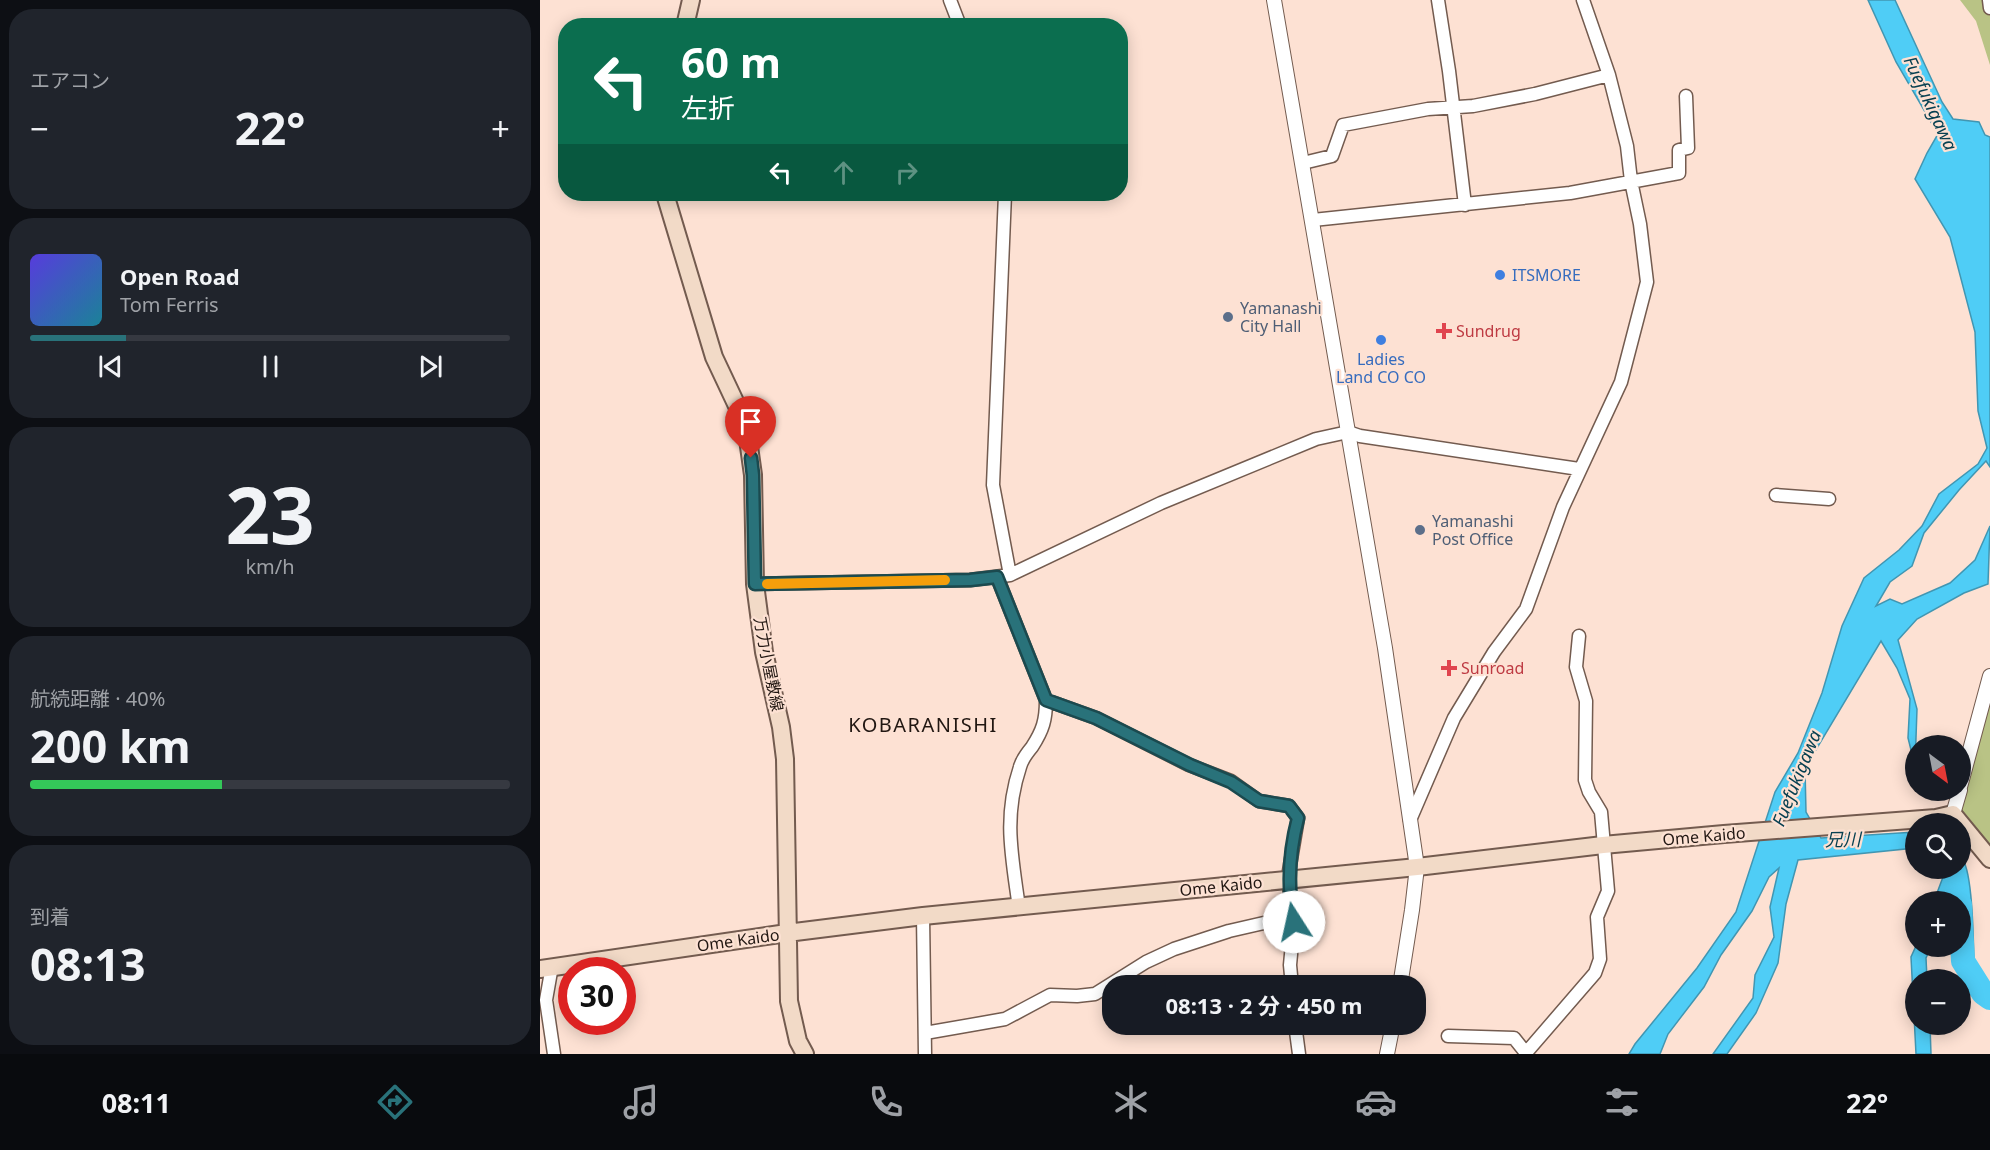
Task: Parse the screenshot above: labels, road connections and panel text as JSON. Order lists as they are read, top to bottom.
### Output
{
  "streets": {
    "main road": ["万力小屋敷線", "Ome Kaido"]
  },
  "crossings": [
    ["万力小屋敷線", "Ome Kaido"]
  ],
  "districts": ["KOBARANISHI"],
  "water": ["Fuefukigawa", "兄川"],
  "places": {
    "other": [
      "ITSMORE",
      "Yamanashi City Hall",
      "Ladies Land CO CO",
      "Yamanashi Post Office"
    ],
    "health": ["Sundrug", "Sunroad"]
  },
  "north": "bottom right",
  "page": {
    "tile": [
      "エアコン",
      ["23", "km/h"],
      ["航続距離 · 40%", "200 km"],
      ["到着", "08:13"]
    ],
    "turn": ["60 m", "左折"],
    "heat": ["−", "22°", "+"],
    "song": ["Open Road", "Tom Ferris"],
    "map_buttons": ["+", "−"],
    "limit": "30",
    "trip": "08:13 · 2 分 · 450 m",
    "tabs": ["08:11", "22°"]
  }
}
